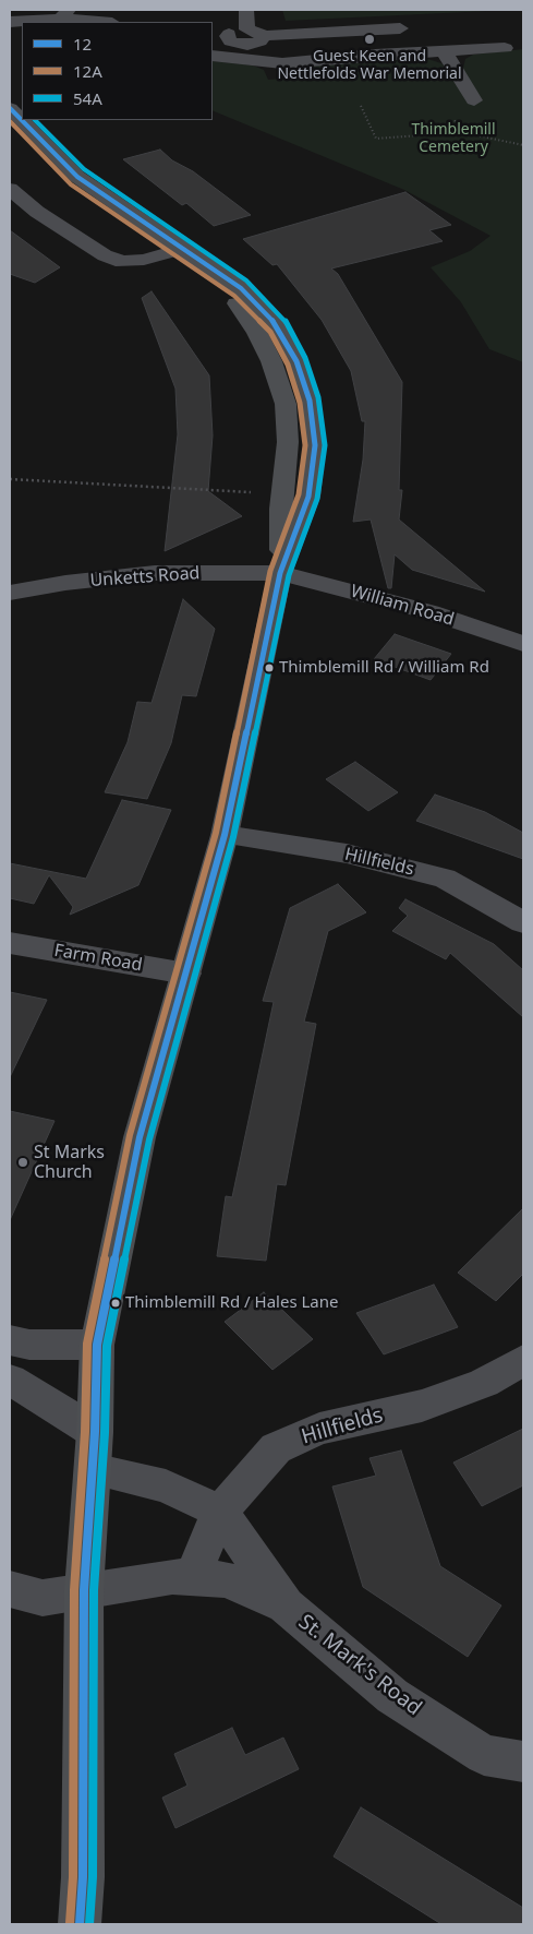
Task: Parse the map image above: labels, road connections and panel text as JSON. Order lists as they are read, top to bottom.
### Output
{
  "streets": {
    "street": [
      "Unketts Road",
      "William Road",
      "Hillfields",
      "Farm Road",
      "St. Mark's Road"
    ]
  },
  "crossings": [
    ["Unketts Road", "William Road"],
    ["Hillfields", "St. Mark's Road"]
  ],
  "parks": ["Thimblemill Cemetery"],
  "places": [
    "Guest Keen and Nettlefolds War Memorial",
    "Thimblemill Rd / William Rd",
    "St Marks Church",
    "Thimblemill Rd / Hales Lane"
  ],
  "lines": ["transit line 12", "transit line 54A", "transit line 12A"],
  "legend": ["12", "12A", "54A"]
}
